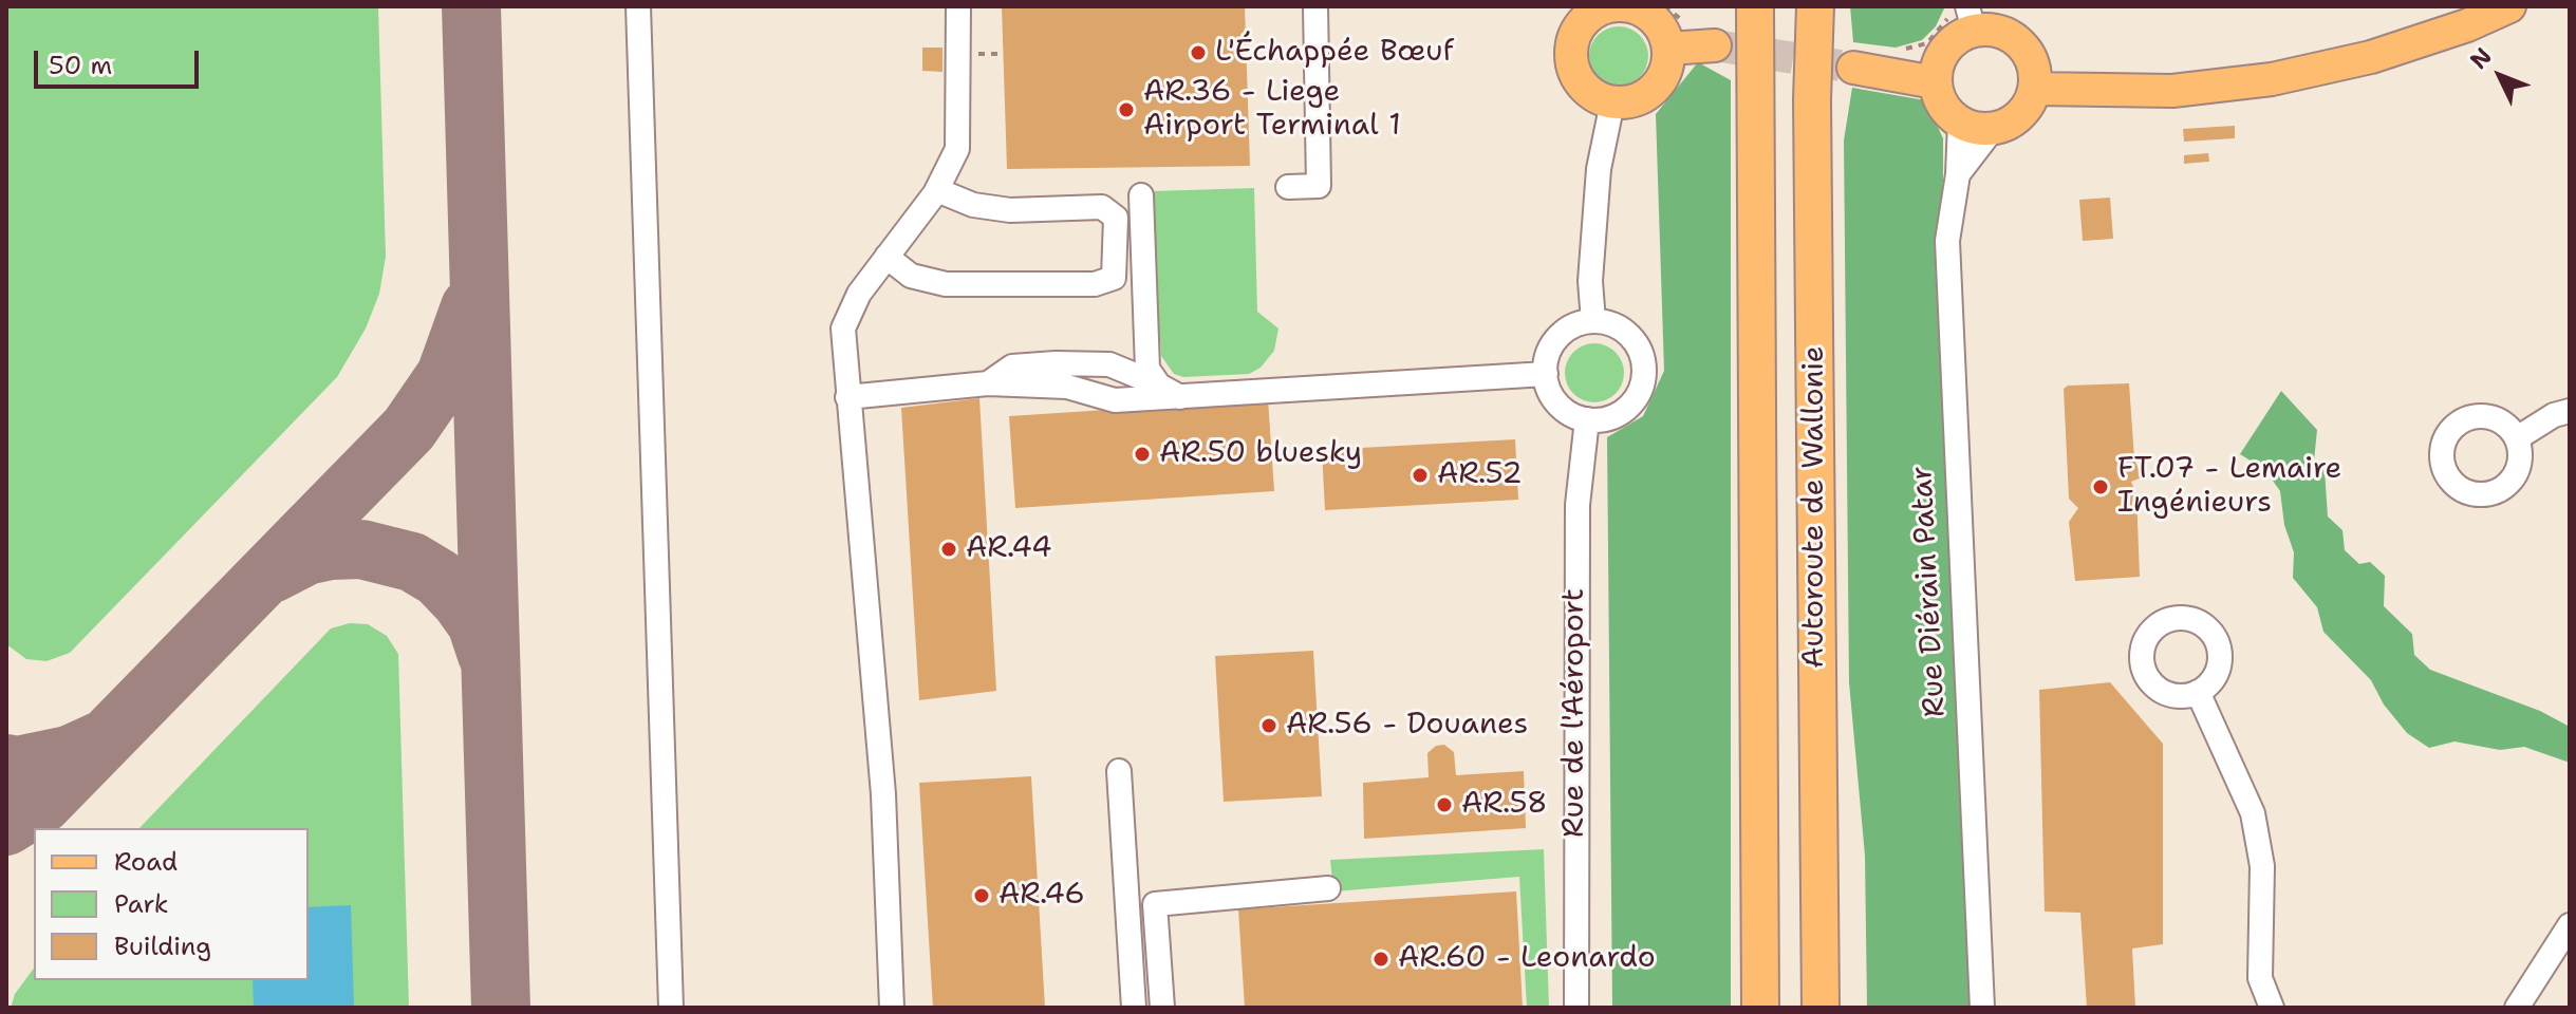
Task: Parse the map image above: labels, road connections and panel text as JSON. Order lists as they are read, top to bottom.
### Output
{
  "streets": {
    "highway": ["Autoroute de Wallonie"],
    "street": ["Rue Diérain Patar", "Rue de l'Aéroport"]
  },
  "places": [
    "L'Échappée Bœuf",
    "AR.36 - Liege Airport Terminal 1",
    "AR.50 bluesky",
    "AR.52",
    "FT.07 - Lemaire Ingénieurs",
    "AR.44",
    "AR.56 - Douanes",
    "AR.58",
    "AR.46",
    "AR.60 - Leonardo"
  ],
  "legend": ["Road", "Park", "Building"],
  "scale_bar": "50 m",
  "north": "top left"
}
